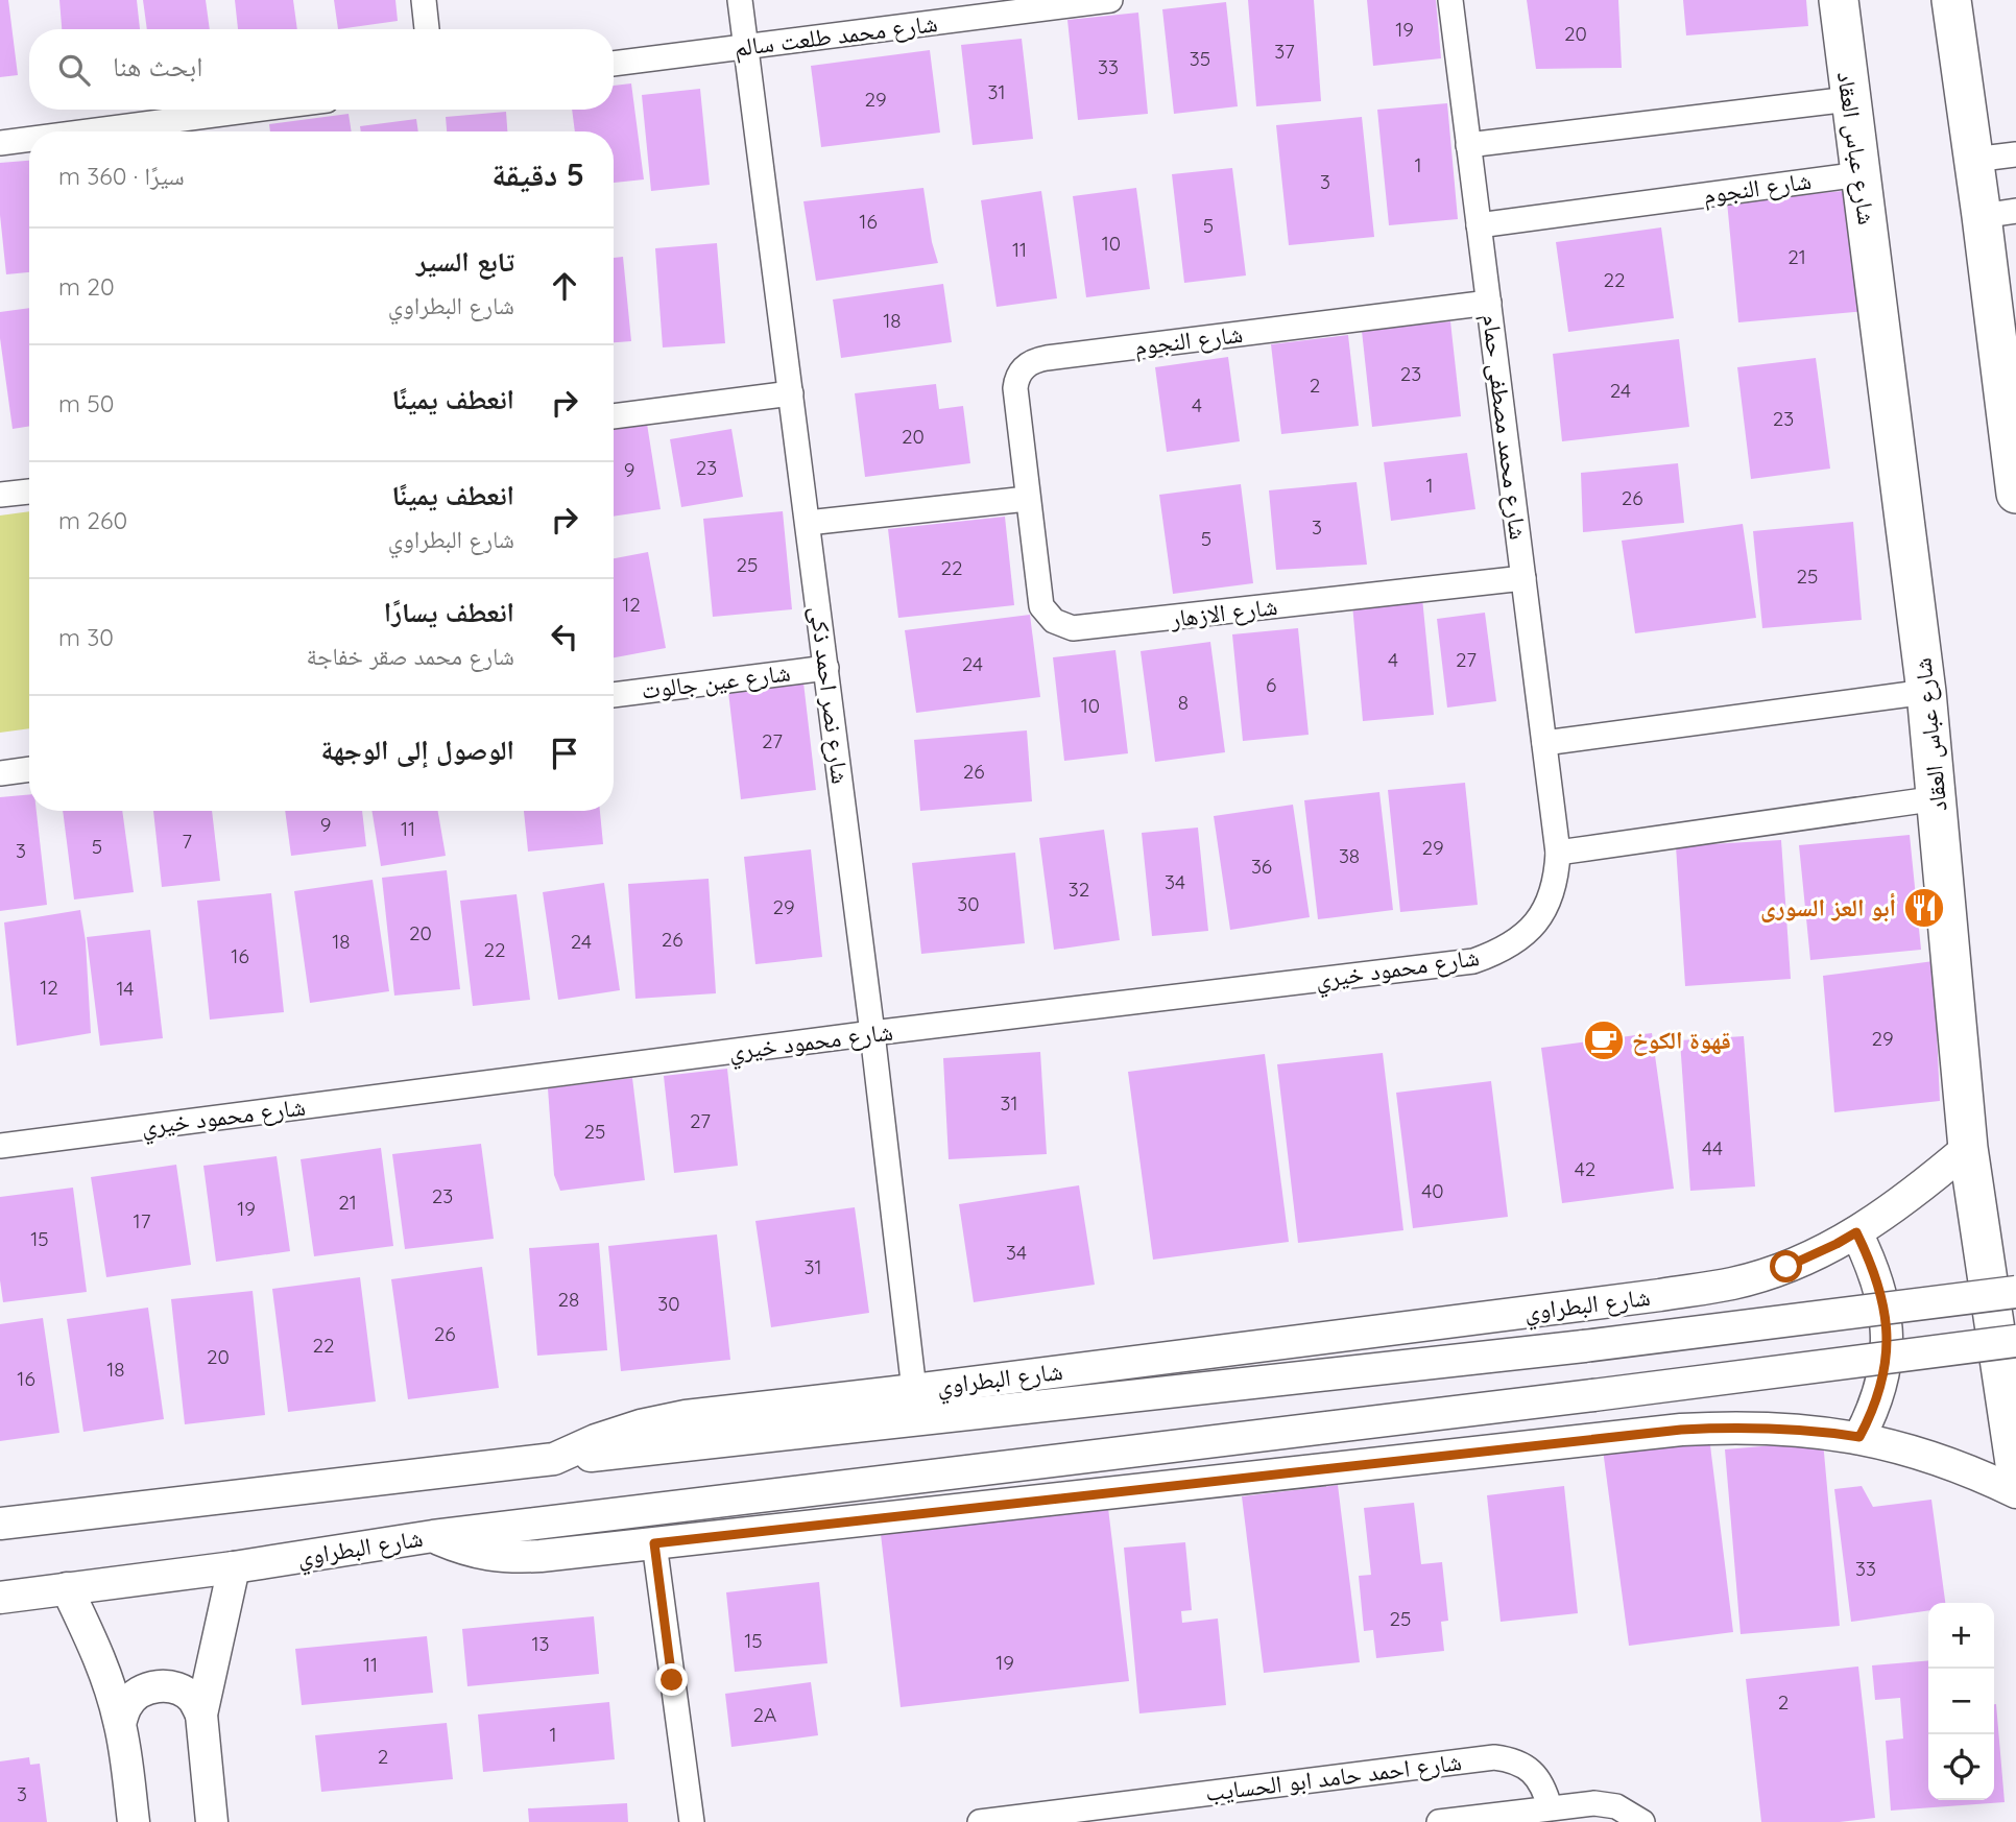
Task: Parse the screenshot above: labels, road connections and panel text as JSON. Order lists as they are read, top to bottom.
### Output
{
  "streets": {
    "main road": ["شارع عباس العقاد"],
    "street": [
      "شارع محمد طلعت سالم",
      "شارع النجوم",
      "شارع محمد مصطفى حمام",
      "شارع الازهار",
      "شارع عين جالوت",
      "شارع نصر احمد ذكى",
      "شارع محمود خيري",
      "شارع البطراوي",
      "شارع احمد حامد ابو الحسايب"
    ]
  },
  "crossings": [
    ["شارع محمد طلعت سالم", "شارع نصر احمد ذكى"],
    ["شارع عباس العقاد", "شارع النجوم"],
    ["شارع عباس العقاد", "شارع البطراوي"],
    ["شارع النجوم", "شارع محمد مصطفى حمام"],
    ["شارع النجوم", "شارع الازهار"],
    ["شارع محمد مصطفى حمام", "شارع الازهار"],
    ["شارع محمد مصطفى حمام", "شارع محمود خيري"],
    ["شارع عين جالوت", "شارع نصر احمد ذكى"],
    ["شارع نصر احمد ذكى", "شارع محمود خيري"],
    ["شارع نصر احمد ذكى", "شارع البطراوي"]
  ],
  "places": {
    "restaurant": ["أبو العز السورى"],
    "cafe": ["قهوة الكوخ"]
  },
  "house_numbers": [
    "19",
    "20",
    "37",
    "35",
    "33",
    "31",
    "29",
    "1",
    "3",
    "16",
    "5",
    "10",
    "11",
    "21",
    "22",
    "18",
    "23",
    "2",
    "24",
    "4",
    "23",
    "20",
    "23",
    "9",
    "1",
    "26",
    "3",
    "5",
    "25",
    "22",
    "25",
    "12",
    "4",
    "27",
    "24",
    "6",
    "8",
    "10",
    "27",
    "26",
    "9",
    "11",
    "7",
    "5",
    "29",
    "3",
    "38",
    "36",
    "34",
    "32",
    "30",
    "29",
    "20",
    "26",
    "18",
    "24",
    "22",
    "16",
    "12",
    "14",
    "29",
    "31",
    "27",
    "25",
    "44",
    "42",
    "40",
    "23",
    "21",
    "19",
    "17",
    "15",
    "34",
    "31",
    "28",
    "30",
    "26",
    "22",
    "20",
    "18",
    "16",
    "33",
    "25",
    "15",
    "13",
    "19",
    "11",
    "2",
    "2A",
    "1",
    "2",
    "3"
  ],
  "page": {
    "search": "ابحث هنا",
    "heading": ["5 دقيقة", "سيرًا · 360 m"],
    "list": [
      ["تابع السير", "شارع البطراوي", "20 m"],
      ["انعطف يمينًا", "50 m"],
      ["انعطف يمينًا", "شارع البطراوي", "260 m"],
      ["انعطف يسارًا", "شارع محمد صقر خفاجة", "30 m"],
      "الوصول إلى الوجهة"
    ],
    "map_buttons": ["+", "−"]
  }
}
